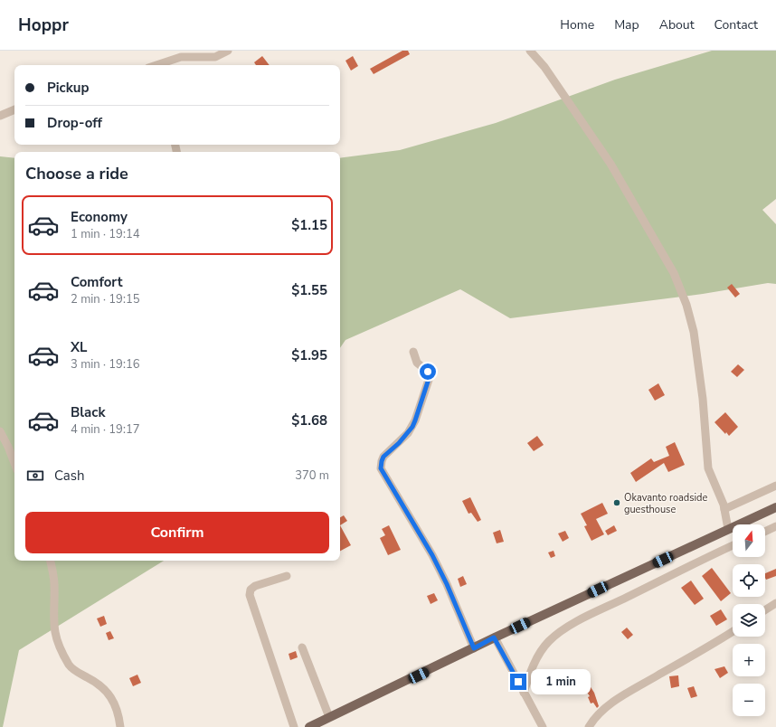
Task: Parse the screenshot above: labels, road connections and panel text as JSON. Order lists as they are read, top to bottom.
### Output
{
  "places": ["Okavanto roadside guesthouse"],
  "north": "top",
  "page": {
    "header": "Hoppr",
    "nav": [
      "Home",
      "Map",
      "About",
      "Contact"
    ],
    "banner": ["Pickup", "Drop-off"],
    "heading": "Choose a ride",
    "list": [
      {
        "name": "Economy",
        "note": "1 min · 19:14",
        "value": "$1.15"
      },
      {
        "name": "Comfort",
        "note": "2 min · 19:15",
        "value": "$1.55"
      },
      {
        "name": "XL",
        "note": "3 min · 19:16",
        "value": "$1.95"
      },
      {
        "name": "Black",
        "note": "4 min · 19:17",
        "value": "$1.68"
      }
    ],
    "pay": ["Cash", "370 m"],
    "buttons": "Confirm",
    "map_buttons": ["+", "−"],
    "bubble": "1 min"
  }
}
